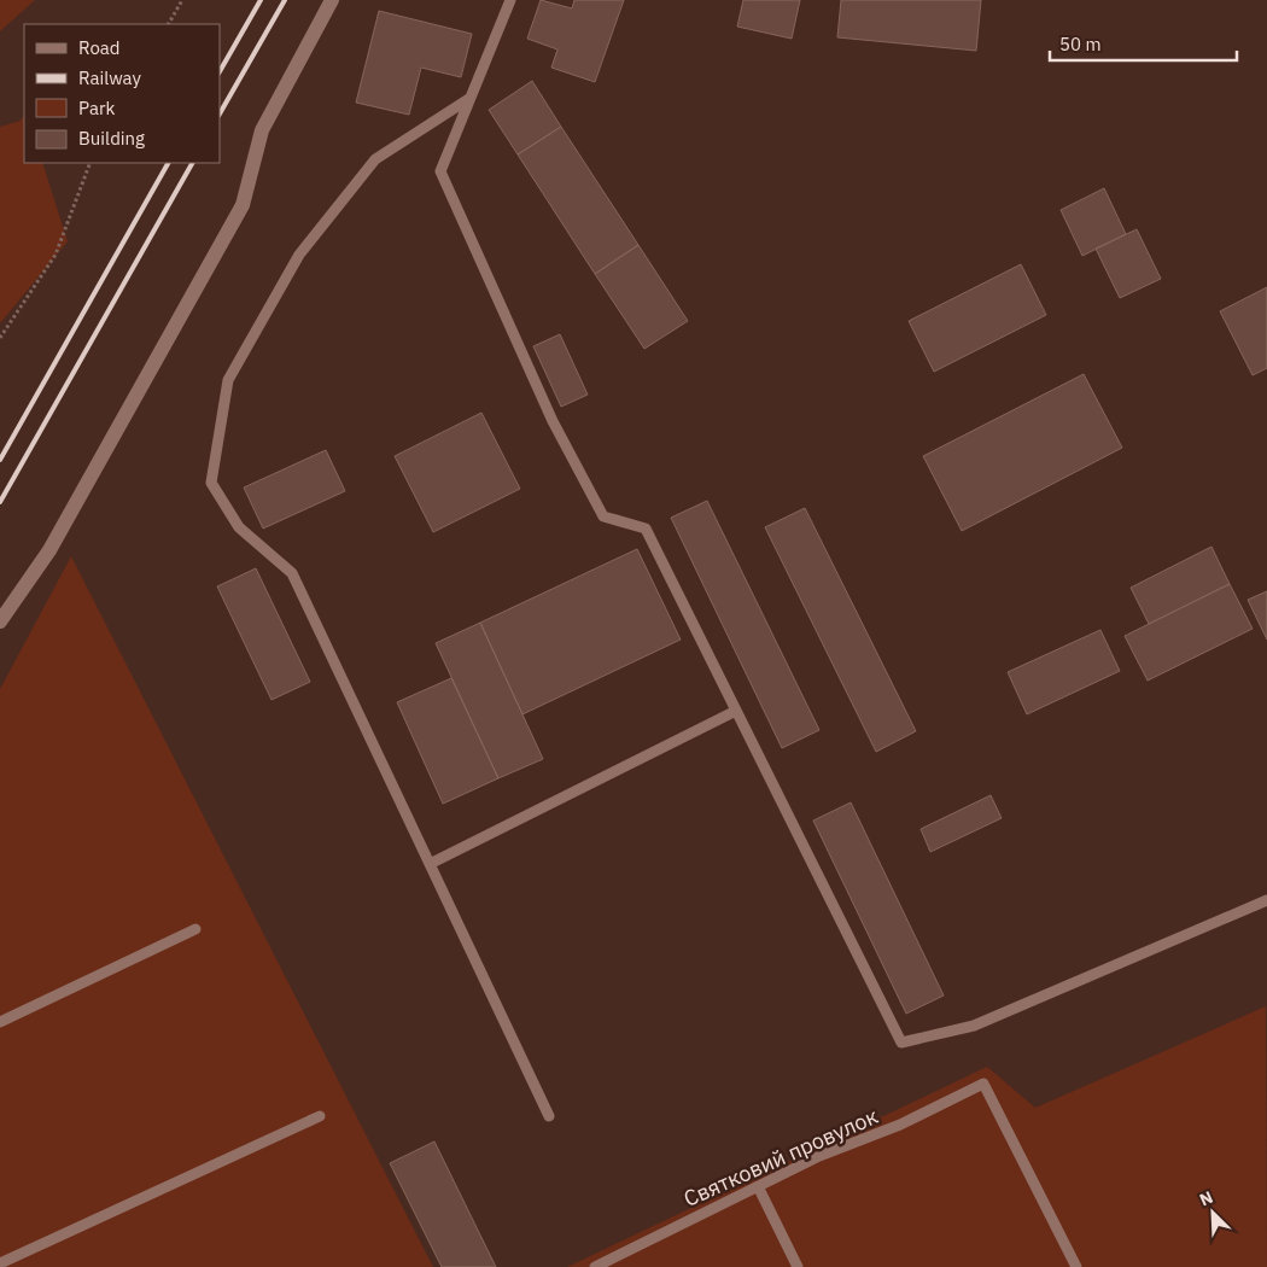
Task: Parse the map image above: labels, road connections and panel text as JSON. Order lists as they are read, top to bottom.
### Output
{
  "streets": {
    "lane": ["Святковий провулок"]
  },
  "legend": [
    "Road",
    "Railway",
    "Park",
    "Building"
  ],
  "scale_bar": "50 m",
  "north": "top left"
}
